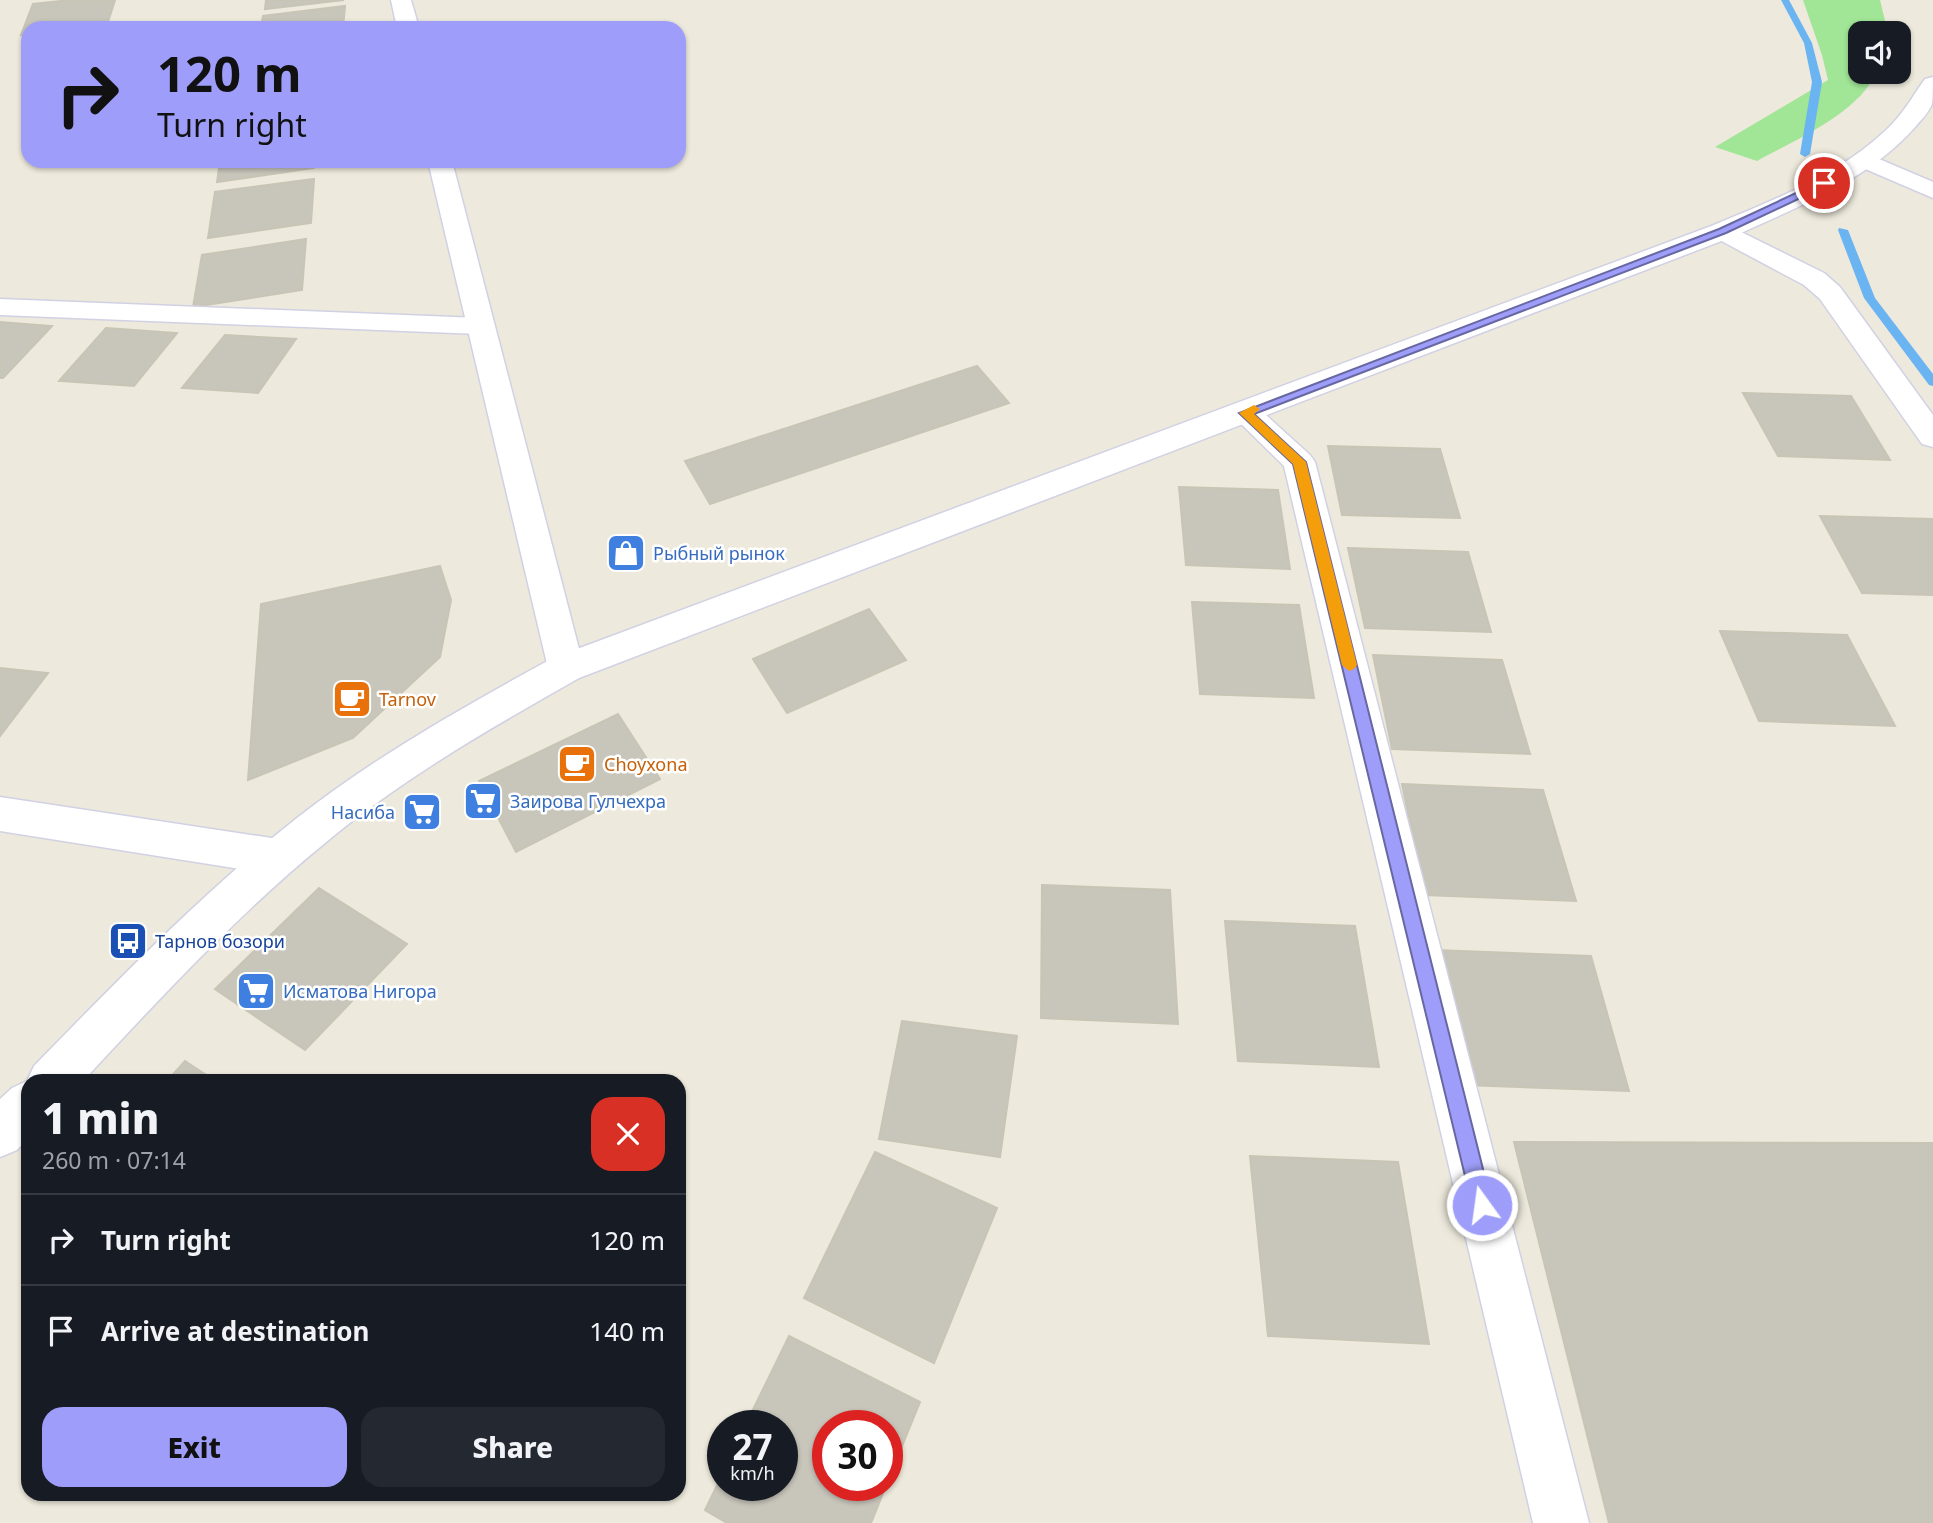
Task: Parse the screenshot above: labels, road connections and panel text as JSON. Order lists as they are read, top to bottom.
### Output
{
  "places": {
    "shop": ["Рыбный рынок"],
    "cafe": ["Tarnov", "Choyxona"],
    "supermarket": ["Заирова Гулчехра", "Насиба", "Исматова Нигора"],
    "bus stop": ["Тарнов бозори"]
  },
  "page": {
    "turn": ["120 m", "Turn right"],
    "heading": ["1 min", "260 m · 07:14"],
    "list": [
      {
        "name": "Turn right",
        "value": "120 m"
      },
      {
        "name": "Arrive at destination",
        "value": "140 m"
      }
    ],
    "buttons": ["Exit", "Share"],
    "speed": "27 km/h",
    "limit": "30"
  }
}
